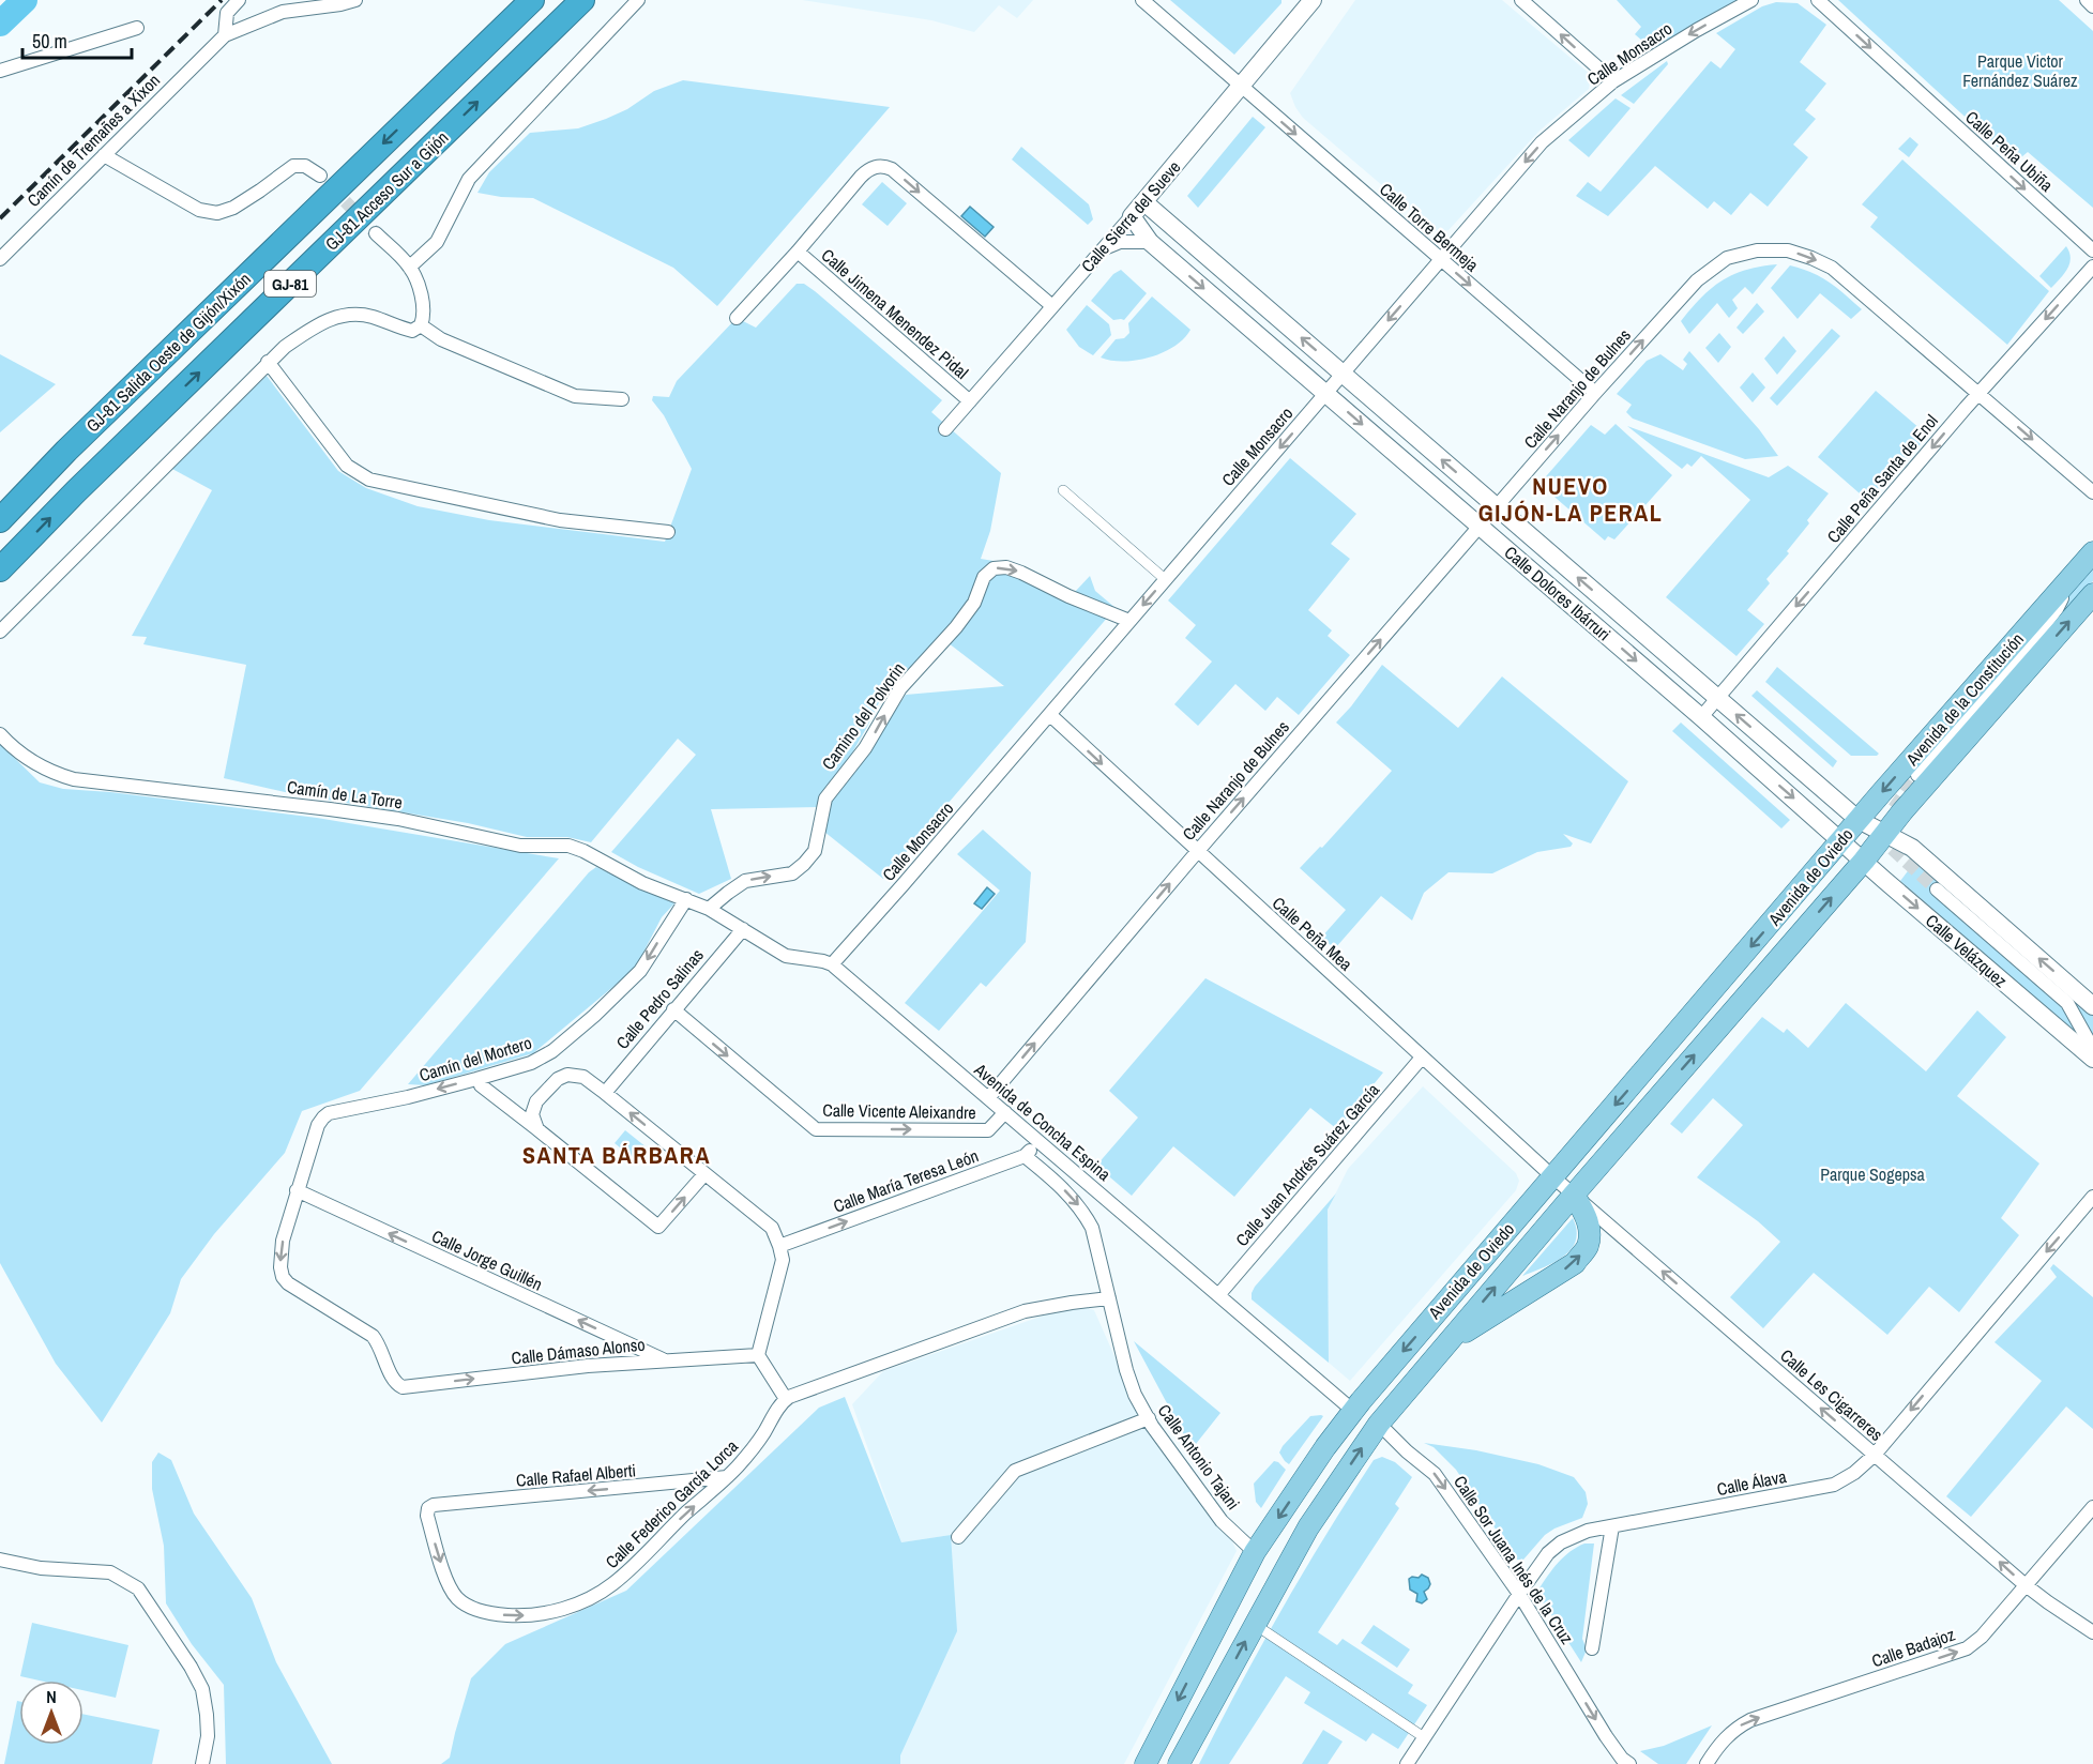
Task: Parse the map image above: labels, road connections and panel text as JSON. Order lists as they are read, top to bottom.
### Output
{
  "streets": {
    "highway": ["GJ-81 Acceso Sur a Gijón", "GJ-81", "GJ-81 Salida Oeste de Gijón/Xixón"],
    "main road": ["Avenida de la Constitución", "Avenida de Oviedo"],
    "street": [
      "Calle Monsacro",
      "Camín de Tremañes a Xixon",
      "Calle Peña Ubiña",
      "Calle Sierra del Sueve",
      "Calle Torre Bermeja",
      "Calle Jimena Menendez Pidal",
      "Calle Naranjo de Bulnes",
      "Calle Peña Santa de Enol",
      "Calle Dolores Ibárruri",
      "Camino del Polvorin",
      "Camín de La Torre",
      "Calle Peña Mea",
      "Calle Velázquez",
      "Calle Pedro Salinas",
      "Camín del Mortero",
      "Calle Vicente Aleixandre",
      "Avenida de Concha Espina",
      "Calle Juan Andrés Suárez García",
      "Calle María Teresa León",
      "Calle Jorge Guillén",
      "Calle Dámaso Alonso",
      "Calle Les Cigarreres",
      "Calle Antonio Tajani",
      "Calle Rafael Alberti",
      "Calle Álava",
      "Calle Federico García Lorca",
      "Calle Sor Juana Inés de la Cruz",
      "Calle Badajoz"
    ]
  },
  "crossings": [
    ["Calle Monsacro", "Calle Torre Bermeja"],
    ["Calle Monsacro", "Calle Dolores Ibárruri"],
    ["Calle Monsacro", "Camino del Polvorin"],
    ["Calle Monsacro", "Calle Peña Mea"],
    ["Calle Monsacro", "Avenida de Concha Espina"],
    ["Calle Sierra del Sueve", "Calle Torre Bermeja"],
    ["Calle Sierra del Sueve", "Calle Jimena Menendez Pidal"],
    ["Calle Sierra del Sueve", "Calle Dolores Ibárruri"],
    ["Calle Torre Bermeja", "Calle Naranjo de Bulnes"],
    ["Calle Naranjo de Bulnes", "Calle Peña Santa de Enol"],
    ["Calle Naranjo de Bulnes", "Calle Dolores Ibárruri"],
    ["Calle Naranjo de Bulnes", "Calle Peña Mea"],
    ["Calle Naranjo de Bulnes", "Avenida de Concha Espina"],
    ["Calle Peña Santa de Enol", "Calle Dolores Ibárruri"],
    ["Calle Dolores Ibárruri", "Avenida de la Constitución"],
    ["Calle Dolores Ibárruri", "Avenida de Oviedo"],
    ["Calle Dolores Ibárruri", "Calle Velázquez"],
    ["Avenida de la Constitución", "Avenida de Oviedo"],
    ["Camino del Polvorin", "Avenida de Concha Espina"],
    ["Camín de La Torre", "Camín del Mortero"],
    ["Camín de La Torre", "Avenida de Concha Espina"],
    ["Avenida de Oviedo", "Calle Peña Mea"],
    ["Avenida de Oviedo", "Calle Velázquez"],
    ["Avenida de Oviedo", "Avenida de Concha Espina"],
    ["Avenida de Oviedo", "Calle Les Cigarreres"],
    ["Avenida de Oviedo", "Calle Antonio Tajani"],
    ["Avenida de Oviedo", "Calle Sor Juana Inés de la Cruz"],
    ["Calle Peña Mea", "Calle Juan Andrés Suárez García"],
    ["Calle Peña Mea", "Calle Les Cigarreres"],
    ["Calle Pedro Salinas", "Calle Vicente Aleixandre"],
    ["Calle Pedro Salinas", "Avenida de Concha Espina"],
    ["Camín del Mortero", "Avenida de Concha Espina"],
    ["Camín del Mortero", "Calle Jorge Guillén"],
    ["Camín del Mortero", "Calle Dámaso Alonso"],
    ["Calle Vicente Aleixandre", "Avenida de Concha Espina"],
    ["Avenida de Concha Espina", "Calle Juan Andrés Suárez García"],
    ["Calle María Teresa León", "Calle Antonio Tajani"],
    ["Calle Jorge Guillén", "Calle Dámaso Alonso"],
    ["Calle Les Cigarreres", "Calle Álava"],
    ["Calle Les Cigarreres", "Calle Badajoz"],
    ["Calle Rafael Alberti", "Calle Federico García Lorca"],
    ["Calle Álava", "Calle Sor Juana Inés de la Cruz"]
  ],
  "one_way": [
    "Calle Monsacro",
    "Calle Peña Ubiña",
    "GJ-81 Acceso Sur a Gijón",
    "Calle Torre Bermeja",
    "GJ-81 Salida Oeste de Gijón/Xixón",
    "Calle Peña Santa de Enol",
    "Camino del Polvorin",
    "Calle María Teresa León",
    "Calle Jorge Guillén",
    "Calle Dámaso Alonso",
    "Calle Les Cigarreres",
    "Calle Antonio Tajani",
    "Calle Álava",
    "Calle Federico García Lorca",
    "Calle Sor Juana Inés de la Cruz",
    "Calle Badajoz"
  ],
  "districts": ["NUEVO GIJÓN-LA PERAL", "SANTA BÁRBARA"],
  "parks": ["Parque Victor Fernández Suárez", "Parque Sogepsa"],
  "scale_bar": "50 m",
  "north": "top"
}
